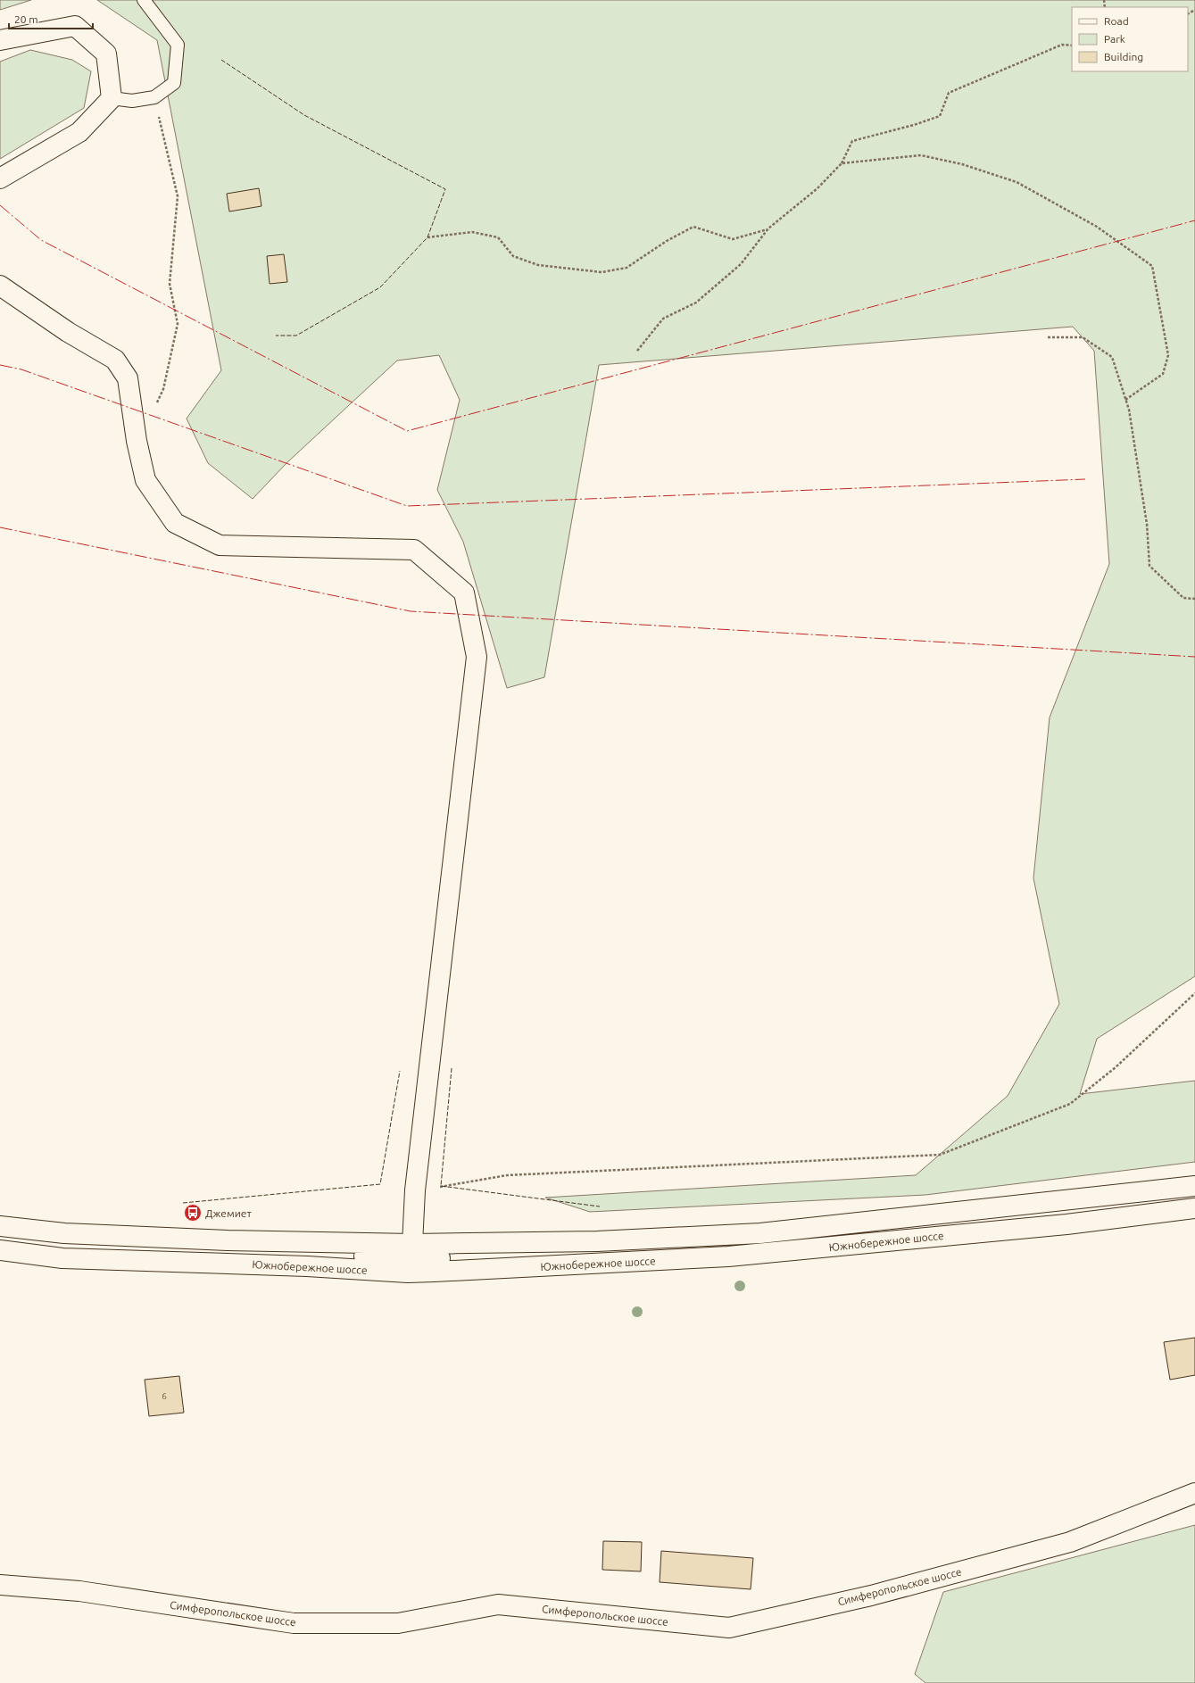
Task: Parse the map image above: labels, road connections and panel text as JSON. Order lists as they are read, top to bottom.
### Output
{
  "streets": {
    "main road": ["Южнобережное шоссе", "Симферопольское шоссе"]
  },
  "places": {
    "bus stop": ["Джемиет"]
  },
  "house_numbers": ["6"],
  "legend": ["Road", "Park", "Building"],
  "scale_bar": "20 m"
}
